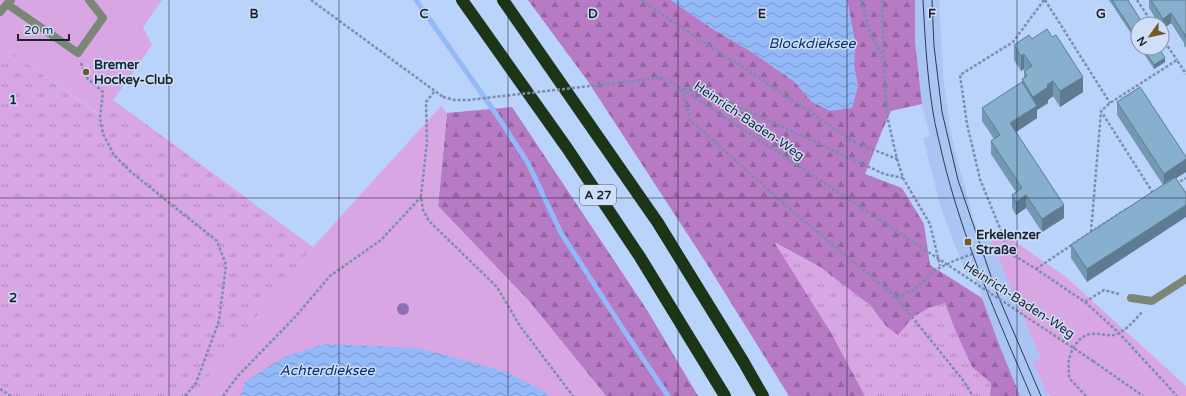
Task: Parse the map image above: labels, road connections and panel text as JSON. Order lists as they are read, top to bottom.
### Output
{
  "streets": {
    "highway": ["A 27"],
    "path": ["Heinrich-Baden-Weg"]
  },
  "water": ["Blockdieksee", "Achterdieksee"],
  "places": {
    "other": ["Bremer Hockey-Club"],
    "transit": ["Erkelenzer Straße"]
  },
  "scale_bar": "20 m",
  "north": "bottom left",
  "grid": {
    "columns": [
      "B",
      "C",
      "D",
      "E",
      "F",
      "G"
    ],
    "rows": ["1", "2"]
  }
}
